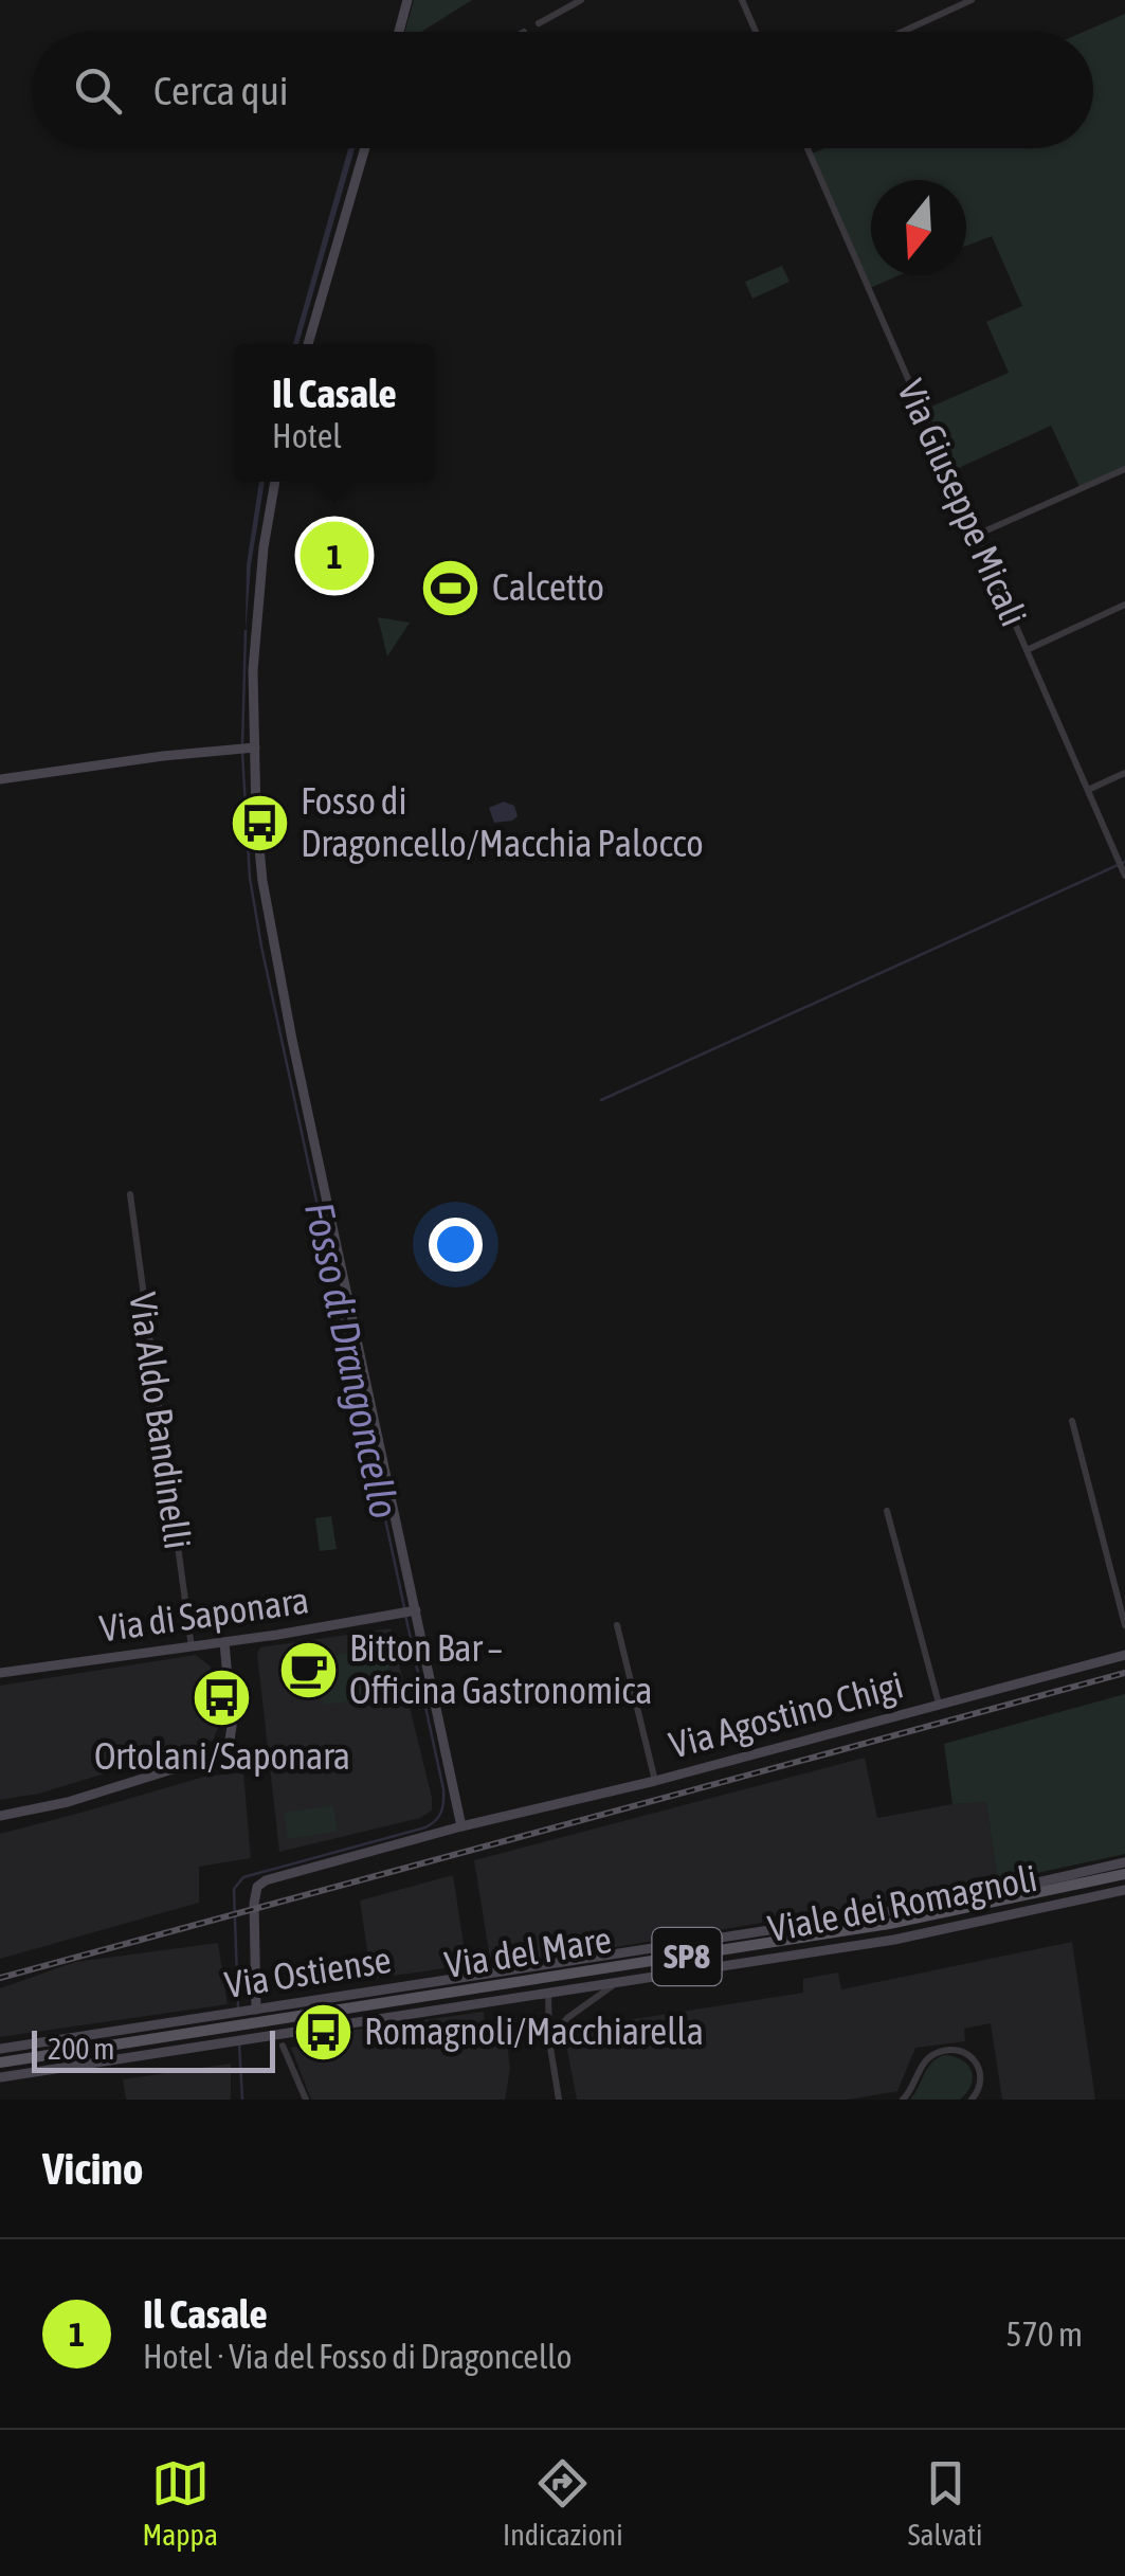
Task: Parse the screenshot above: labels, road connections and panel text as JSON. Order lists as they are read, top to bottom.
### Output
{
  "streets": {
    "main road": ["Via del Mare", "SP8"],
    "street": [
      "Via Giuseppe Micali",
      "Via Aldo Bandinelli",
      "Via di Saponara",
      "Via Agostino Chigi",
      "Viale dei Romagnoli",
      "Via Ostiense"
    ]
  },
  "crossings": [
    ["Via Aldo Bandinelli", "Via di Saponara"],
    ["Via Agostino Chigi", "Via Ostiense"]
  ],
  "water": ["Fosso di Drangoncello"],
  "places": {
    "sports": ["Calcetto"],
    "bus stop": ["Fosso di Dragoncello/Macchia Palocco", "Ortolani/Saponara", "Romagnoli/Macchiarella"],
    "cafe": ["Bitton Bar – Officina Gastronomica"]
  },
  "scale_bar": "200 m",
  "north": "bottom",
  "page": {
    "search": "Cerca qui",
    "popup": ["Il Casale", "Hotel"],
    "pins": "1",
    "scale": "200 m",
    "heading": "Vicino",
    "list": [
      {
        "mark": "1",
        "name": "Il Casale",
        "note": "Hotel · Via del Fosso di Dragoncello",
        "value": "570 m"
      }
    ],
    "nav": ["Mappa", "Indicazioni", "Salvati"]
  }
}
